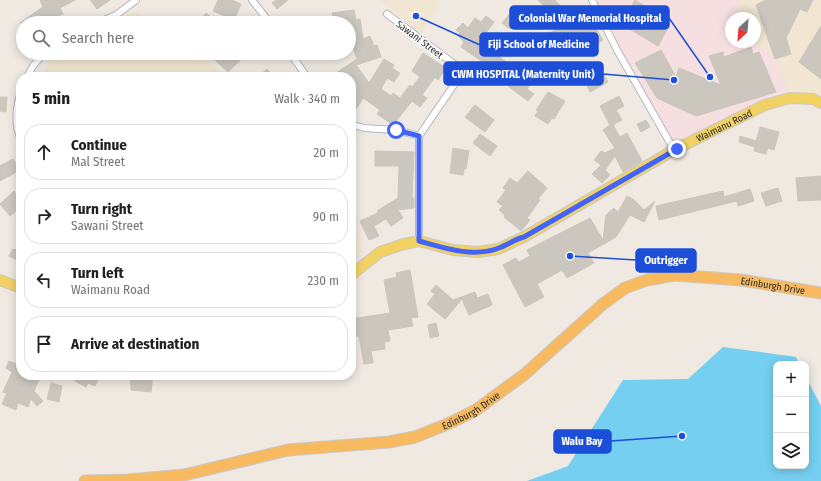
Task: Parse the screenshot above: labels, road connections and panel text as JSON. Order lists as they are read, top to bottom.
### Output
{
  "streets": {
    "highway": ["Edinburgh Drive"],
    "main road": ["Waimanu Road"],
    "street": ["Sawani Street"]
  },
  "places": [
    "Fiji School of Medicine",
    "Colonial War Memorial Hospital",
    "CWM HOSPITAL (Maternity Unit)",
    "Outrigger",
    "Walu Bay"
  ],
  "north": "bottom left",
  "page": {
    "search": "Search here",
    "heading": ["5 min", "Walk · 340 m"],
    "list": [
      ["Continue", "Mal Street", "20 m"],
      ["Turn right", "Sawani Street", "90 m"],
      ["Turn left", "Waimanu Road", "230 m"],
      "Arrive at destination"
    ],
    "map_buttons": ["+", "−"]
  }
}
